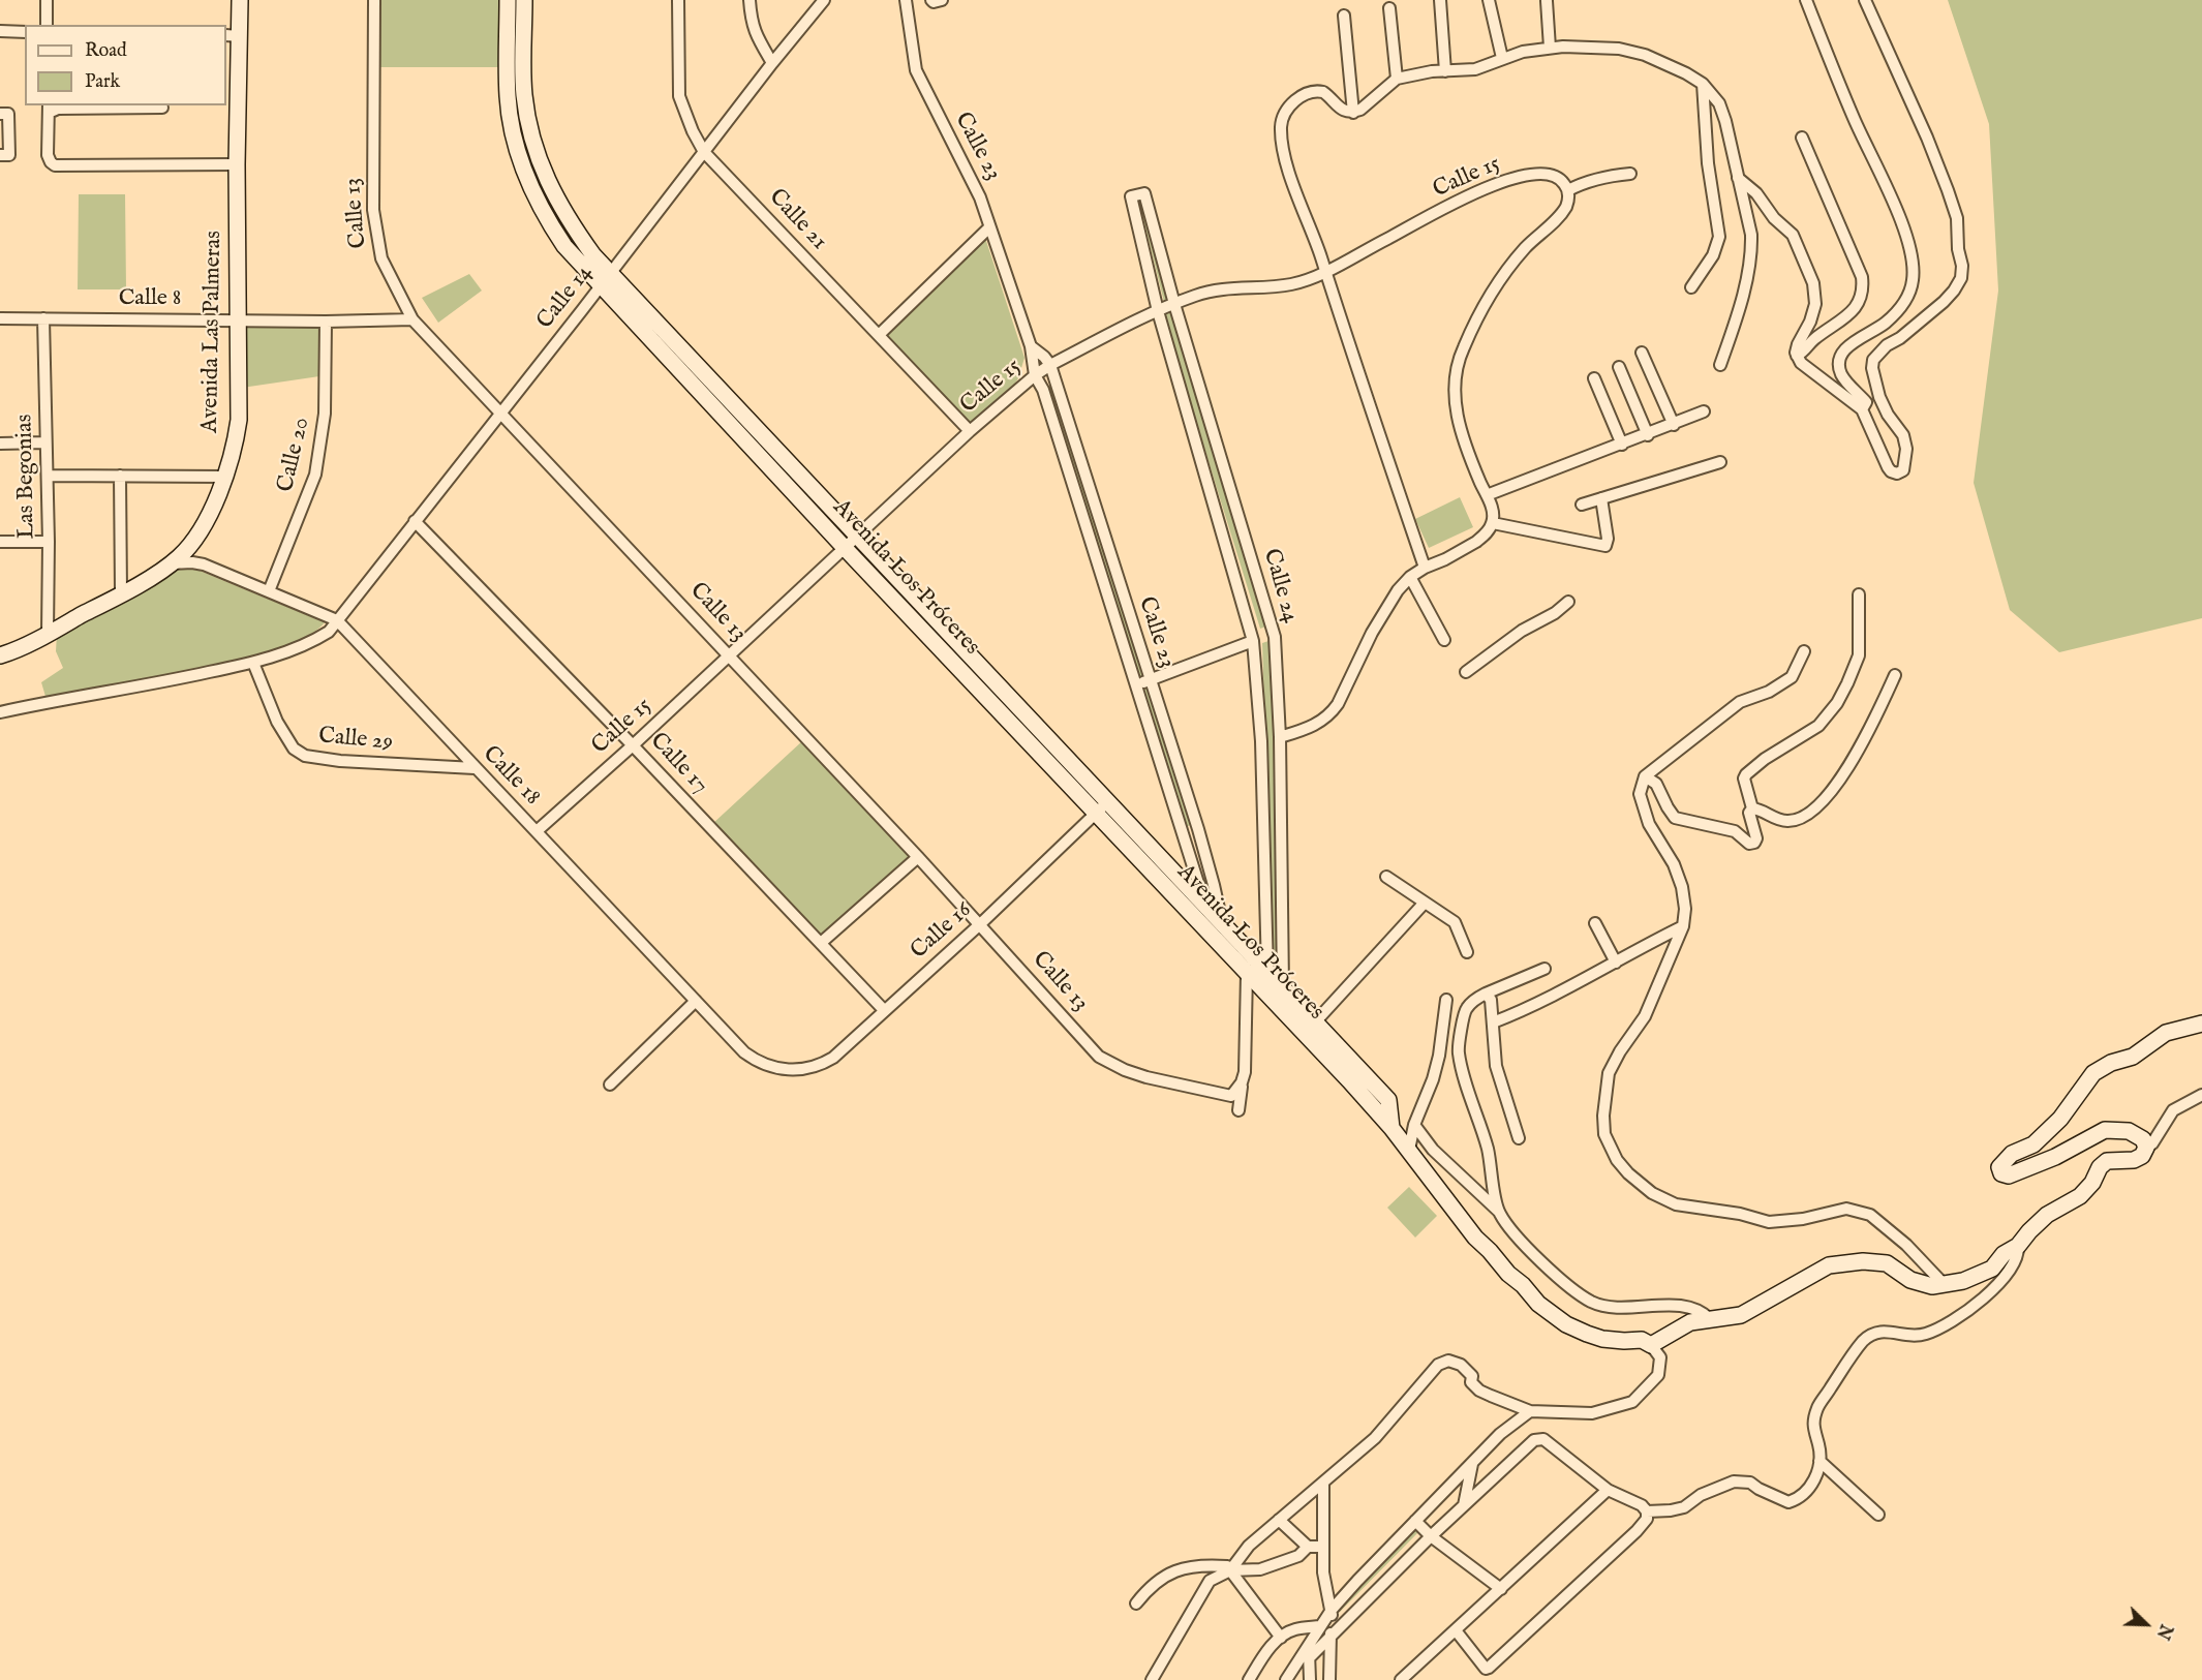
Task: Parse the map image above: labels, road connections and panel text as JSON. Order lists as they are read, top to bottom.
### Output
{
  "streets": {
    "main road": ["Avenida Las Palmeras", "Avenida Los Próceres"],
    "street": [
      "Calle 23",
      "Calle 15",
      "Calle 13",
      "Calle 21",
      "Calle 14",
      "Calle 8",
      "Calle 20",
      "Las Begonias",
      "Calle 24",
      "Calle 29",
      "Calle 17",
      "Calle 18",
      "Calle 16"
    ]
  },
  "crossings": [
    ["Calle 23", "Calle 15"],
    ["Calle 23", "Avenida Los Próceres"],
    ["Calle 15", "Calle 13"],
    ["Calle 15", "Calle 21"],
    ["Calle 15", "Avenida Los Próceres"],
    ["Calle 15", "Calle 24"],
    ["Calle 15", "Calle 17"],
    ["Calle 15", "Calle 18"],
    ["Calle 13", "Calle 14"],
    ["Calle 13", "Calle 8"],
    ["Calle 13", "Calle 16"],
    ["Calle 21", "Calle 14"],
    ["Calle 14", "Avenida Los Próceres"],
    ["Calle 14", "Calle 29"],
    ["Calle 14", "Calle 17"],
    ["Calle 14", "Calle 18"],
    ["Calle 8", "Avenida Las Palmeras"],
    ["Calle 8", "Calle 20"],
    ["Calle 8", "Las Begonias"],
    ["Avenida Las Palmeras", "Las Begonias"],
    ["Avenida Las Palmeras", "Calle 18"],
    ["Calle 20", "Calle 18"],
    ["Avenida Los Próceres", "Calle 24"],
    ["Avenida Los Próceres", "Calle 16"],
    ["Calle 29", "Calle 18"],
    ["Calle 17", "Calle 16"],
    ["Calle 18", "Calle 16"]
  ],
  "legend": ["Road", "Park"],
  "north": "bottom right"
}
